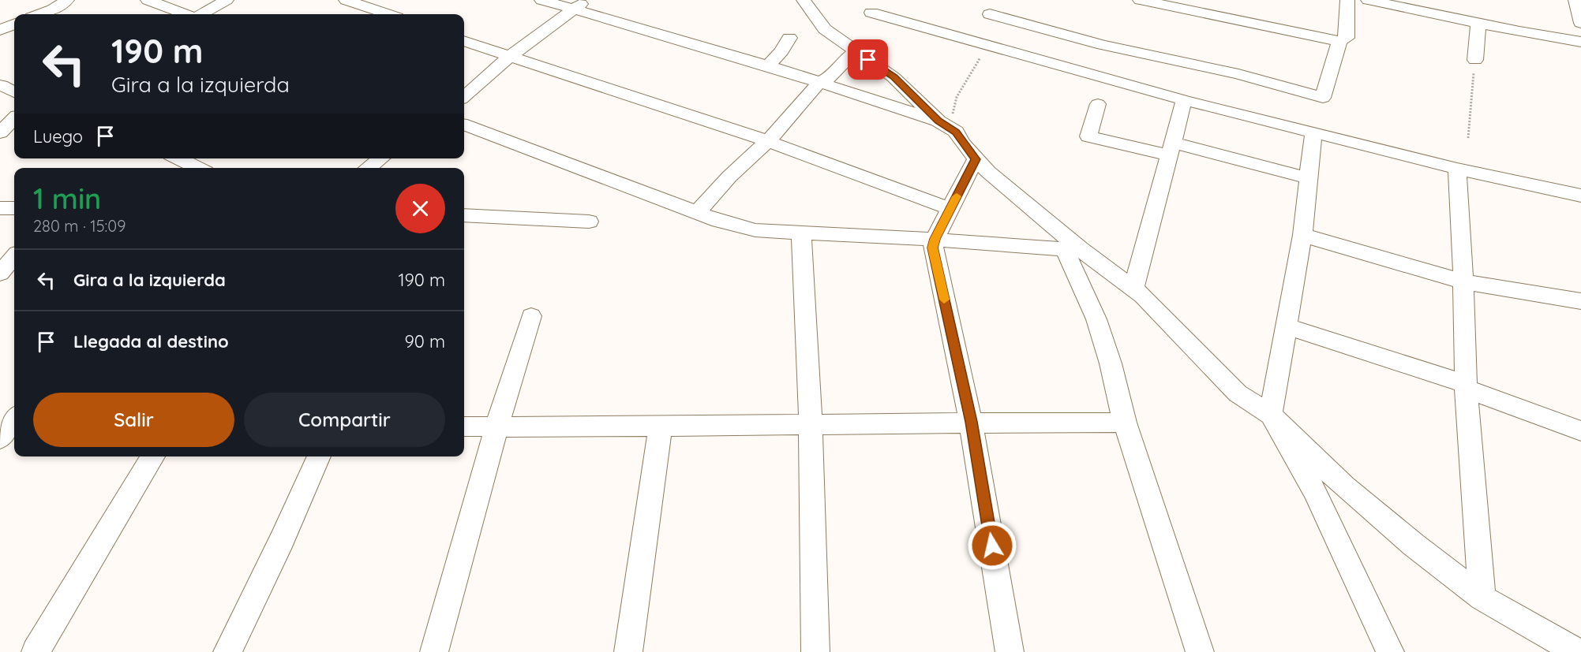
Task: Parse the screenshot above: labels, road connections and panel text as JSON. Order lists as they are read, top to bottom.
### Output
{
  "page": {
    "turn": ["190 m", "Gira a la izquierda"],
    "then": "Luego",
    "heading": ["1 min", "280 m · 15:09"],
    "list": [
      {
        "name": "Gira a la izquierda",
        "value": "190 m"
      },
      {
        "name": "Llegada al destino",
        "value": "90 m"
      }
    ],
    "buttons": ["Salir", "Compartir"]
  }
}
